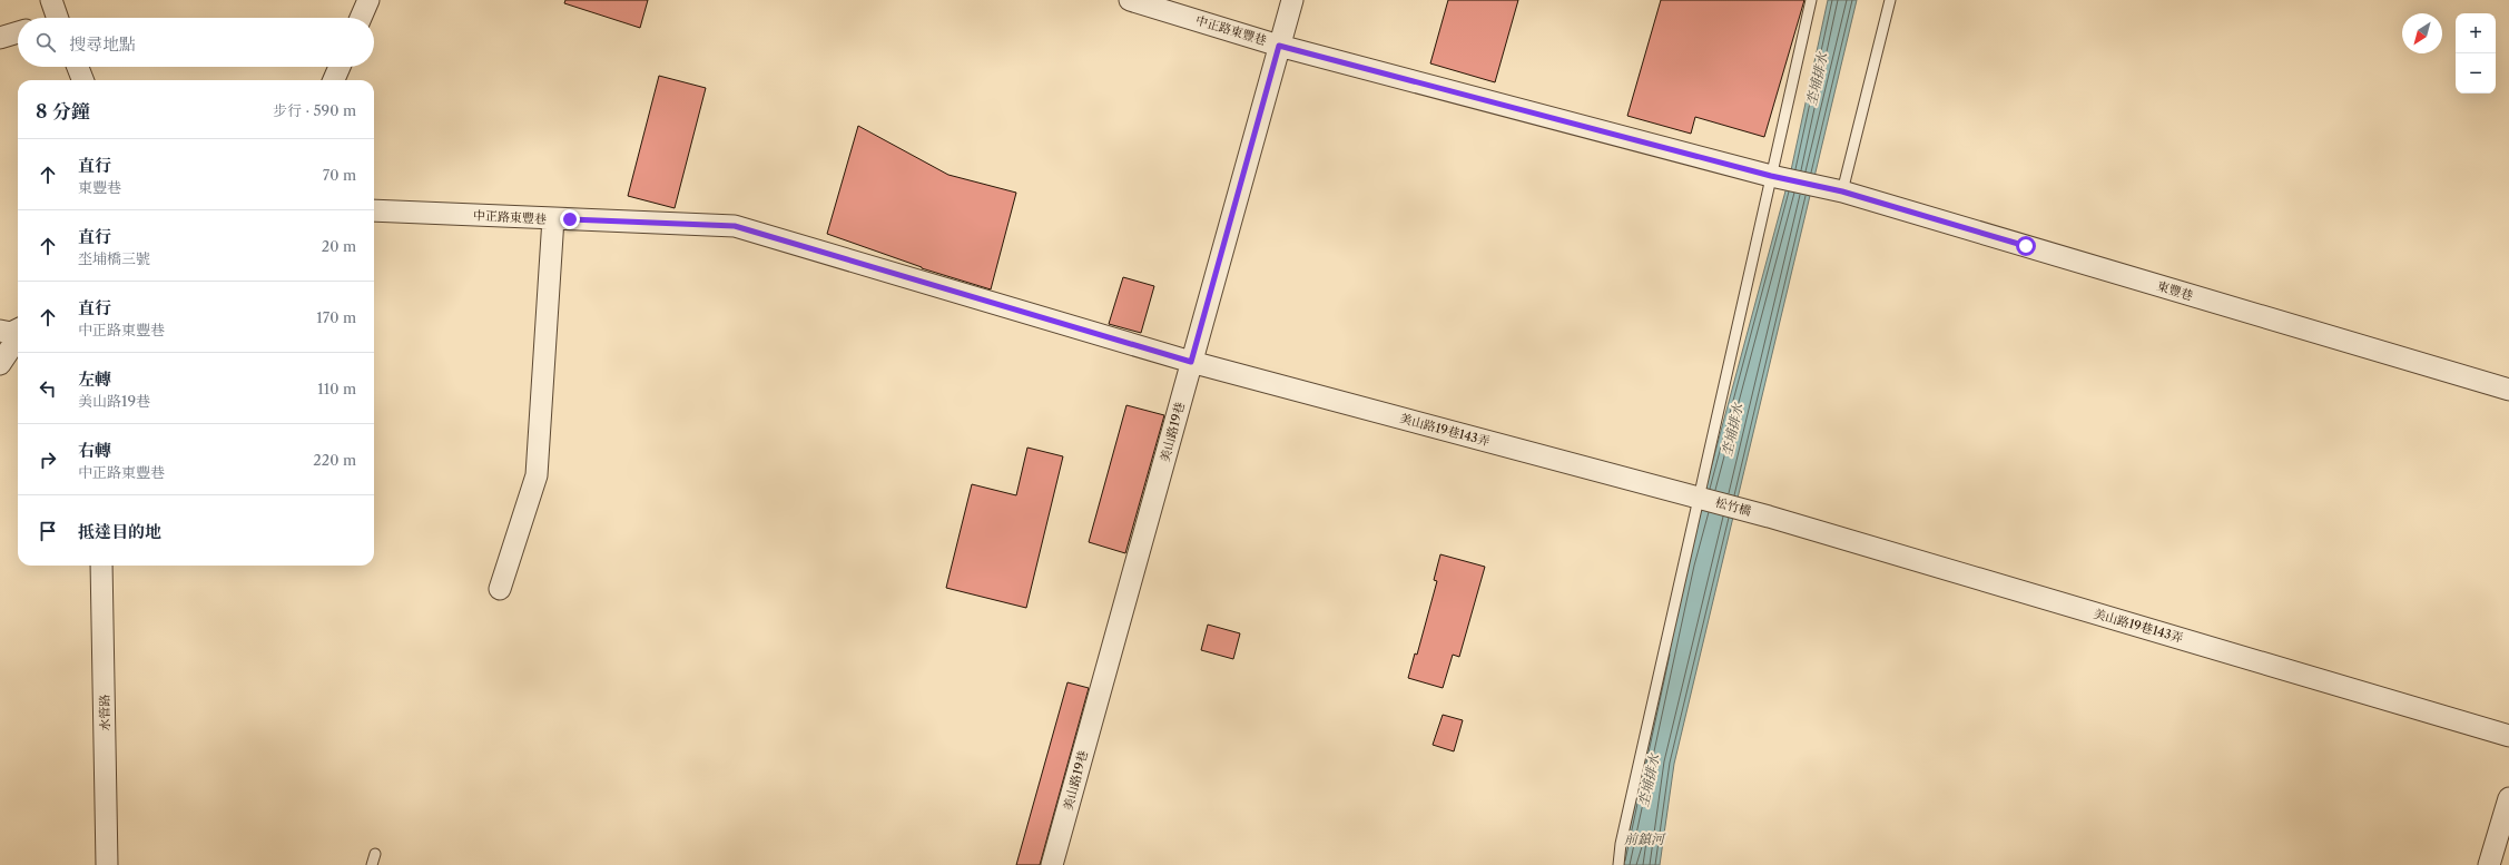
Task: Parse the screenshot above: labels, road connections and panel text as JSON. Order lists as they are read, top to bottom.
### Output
{
  "streets": {
    "street": [
      "中正路東豐巷",
      "東豐巷",
      "美山路19巷143弄",
      "美山路19巷",
      "松竹橋",
      "水管路"
    ]
  },
  "crossings": [
    ["中正路東豐巷", "東豐巷"],
    ["中正路東豐巷", "美山路19巷143弄"],
    ["中正路東豐巷", "美山路19巷"],
    ["美山路19巷143弄", "美山路19巷"],
    ["美山路19巷143弄", "松竹橋"]
  ],
  "water": ["坔埔排水", "前鎮河"],
  "north": "bottom left",
  "page": {
    "map_buttons": ["+", "−"],
    "search": "搜尋地點",
    "heading": ["8 分鐘", "步行 · 590 m"],
    "list": [
      ["直行", "東豐巷", "70 m"],
      ["直行", "坔埔橋三號", "20 m"],
      ["直行", "中正路東豐巷", "170 m"],
      ["左轉", "美山路19巷", "110 m"],
      ["右轉", "中正路東豐巷", "220 m"],
      "抵達目的地"
    ]
  }
}
